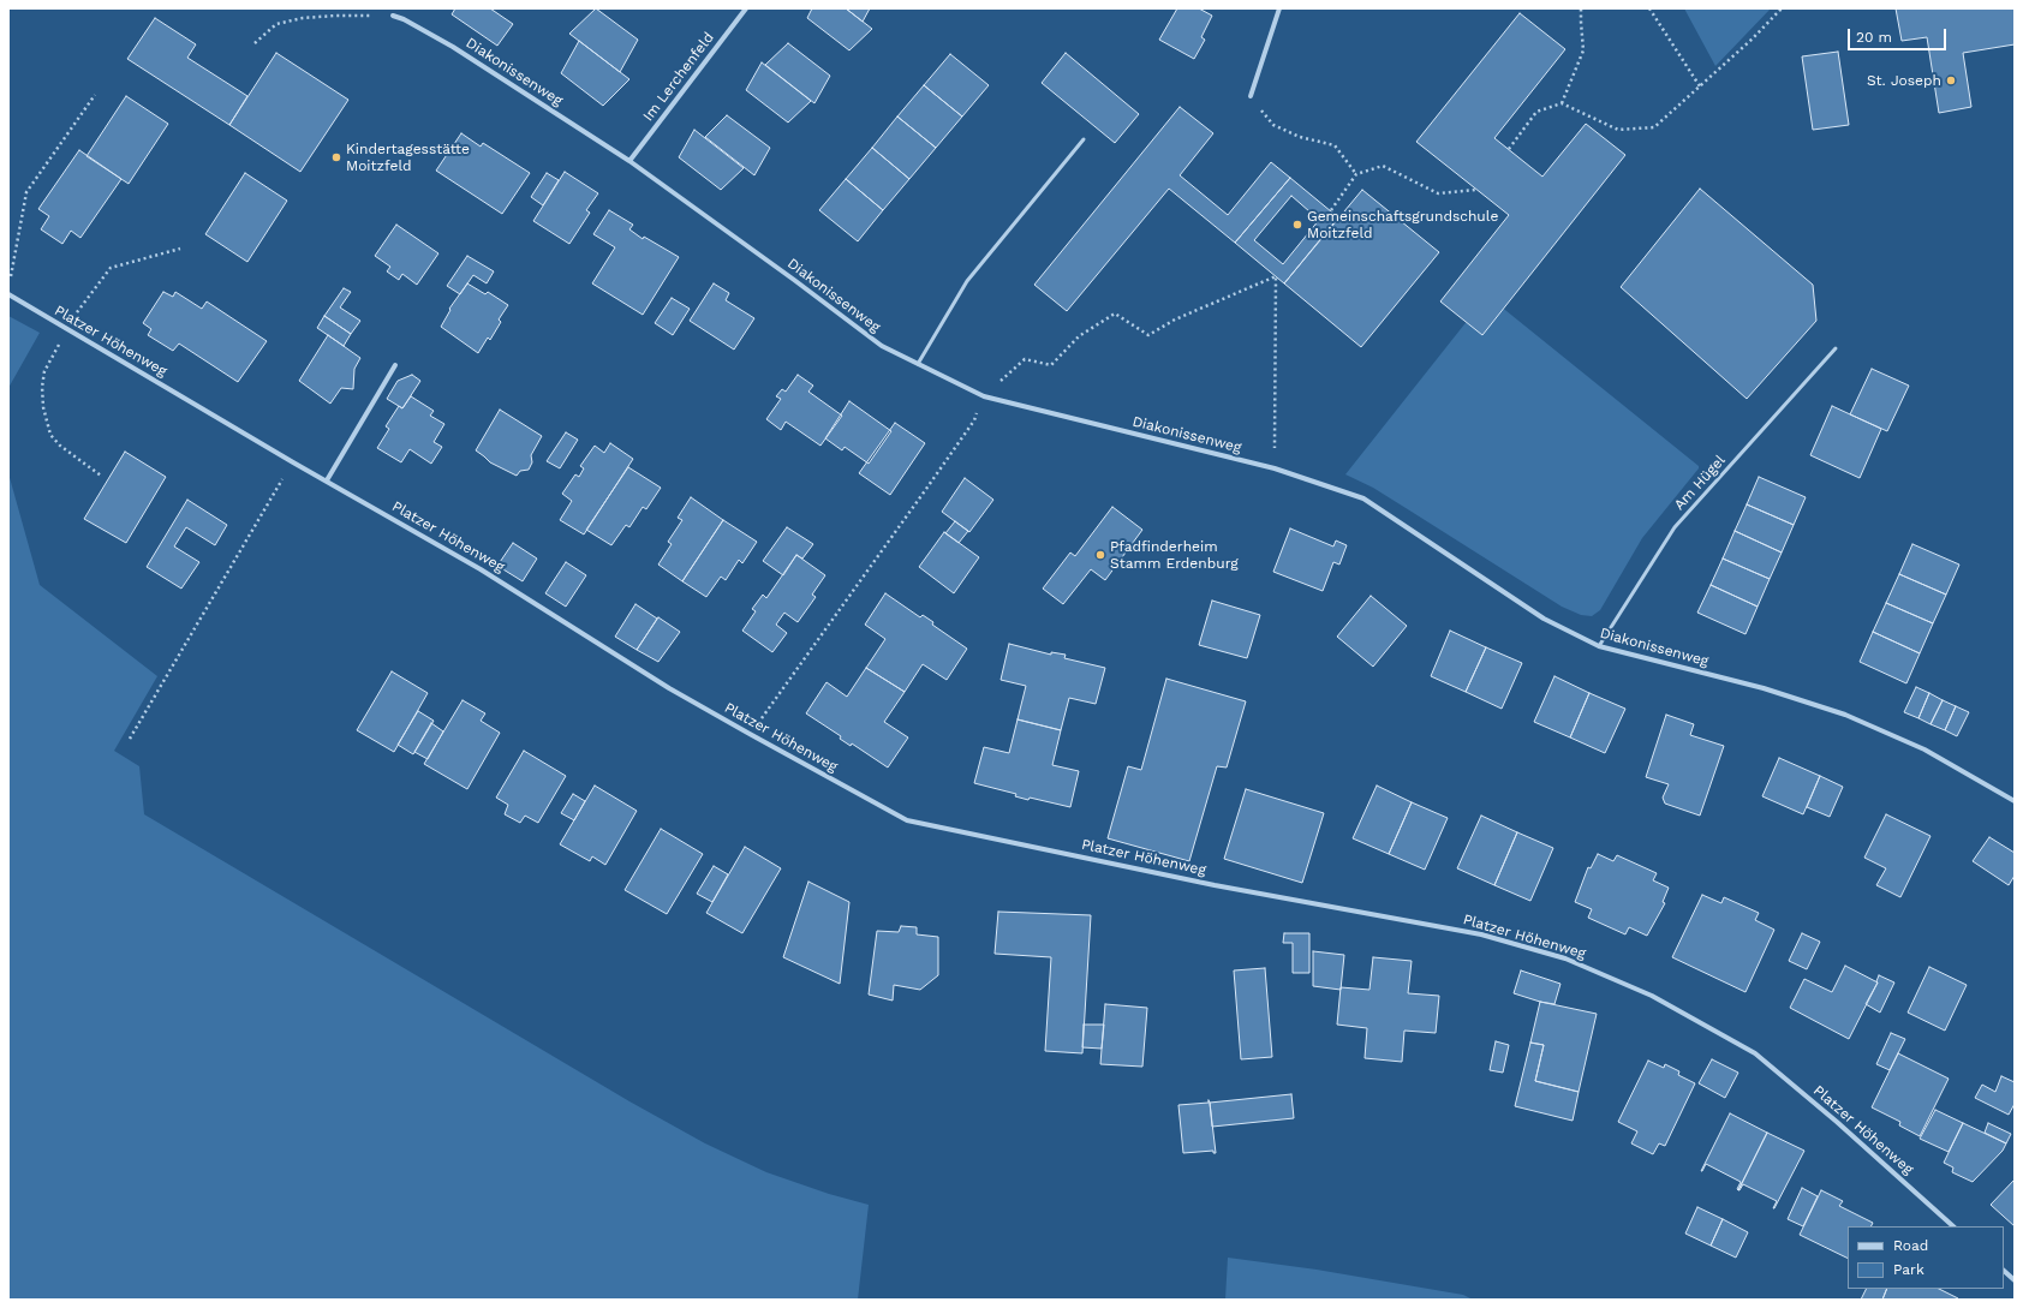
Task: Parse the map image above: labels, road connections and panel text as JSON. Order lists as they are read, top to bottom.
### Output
{
  "streets": {
    "street": ["Diakonissenweg", "Im Lerchenfeld", "Platzer Höhenweg"],
    "lane": ["Am Hügel"]
  },
  "crossings": [
    ["Diakonissenweg", "Im Lerchenfeld"],
    ["Diakonissenweg", "Am Hügel"]
  ],
  "places": [
    "St. Joseph",
    "Kindertagesstätte Moitzfeld",
    "Gemeinschaftsgrundschule Moitzfeld",
    "Pfadfinderheim Stamm Erdenburg"
  ],
  "legend": ["Road", "Park"],
  "scale_bar": "20 m"
}
